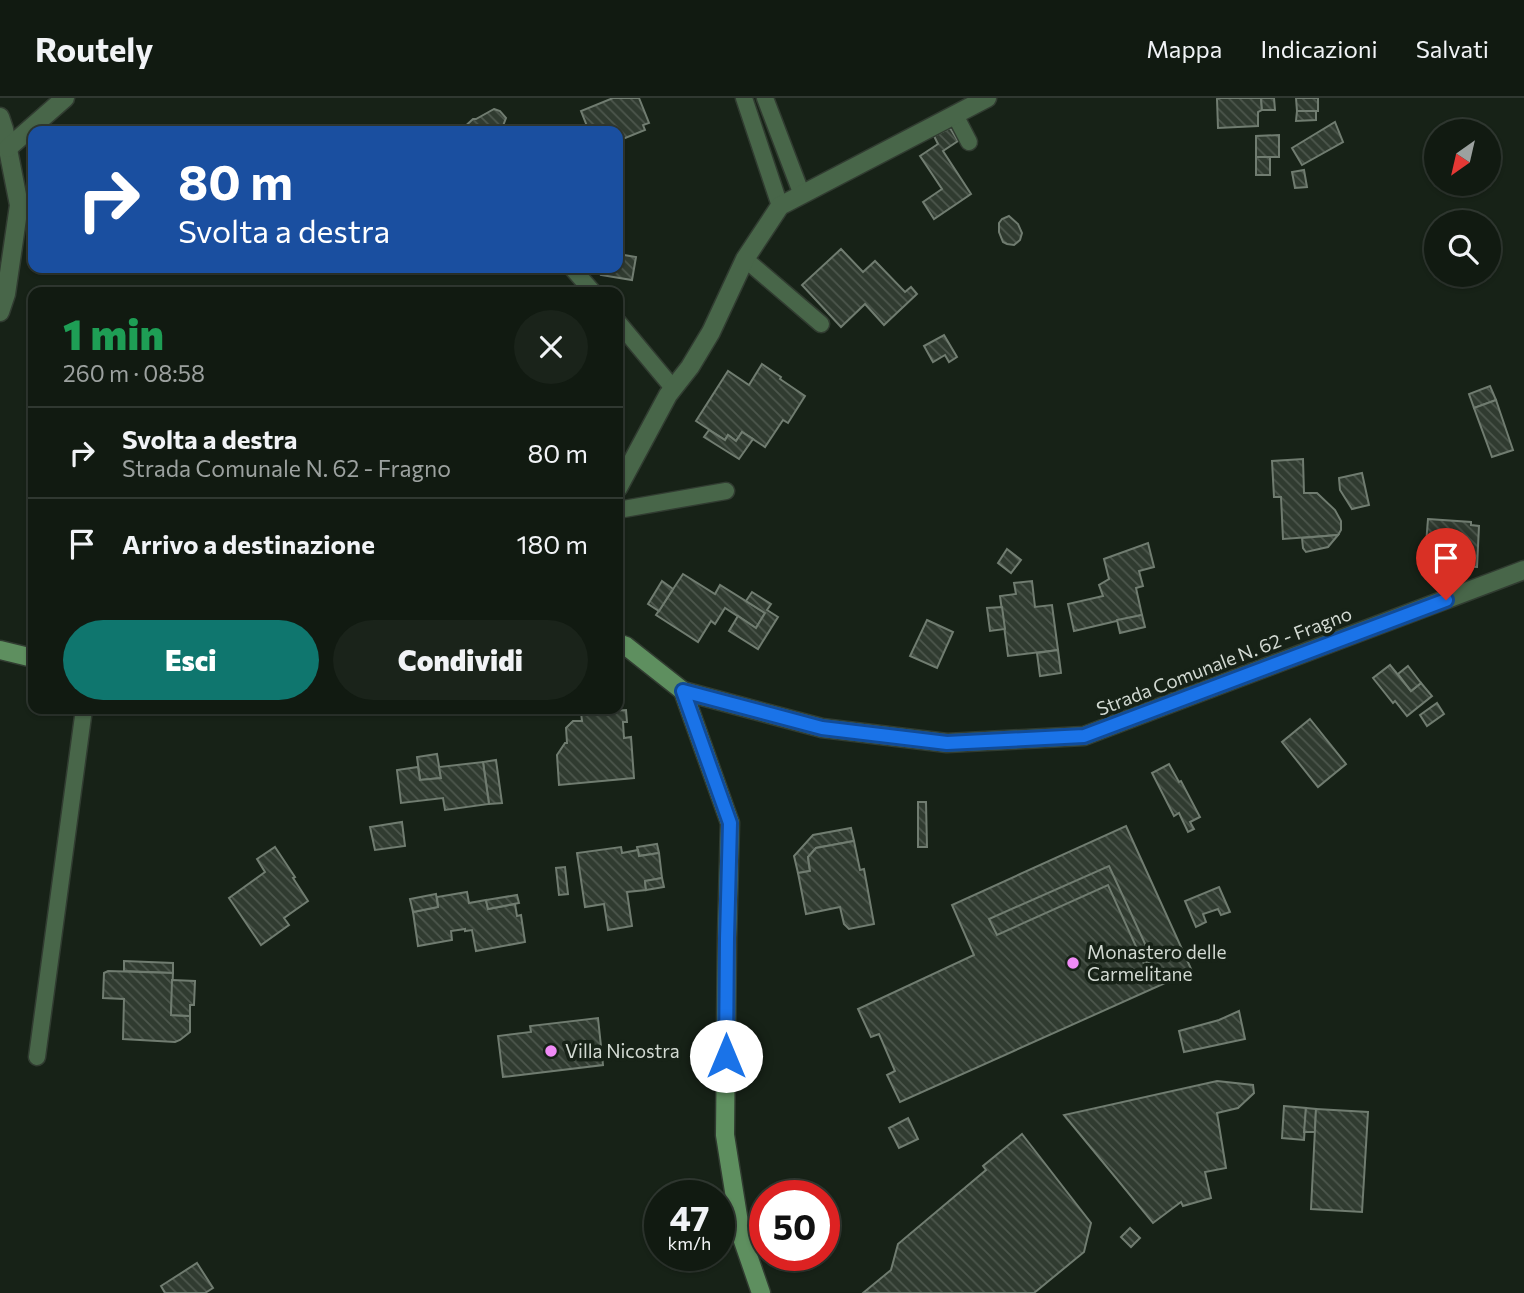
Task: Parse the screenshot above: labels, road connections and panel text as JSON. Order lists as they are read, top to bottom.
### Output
{
  "streets": {
    "street": ["Strada Comunale N. 62 - Fragno"]
  },
  "places": ["Monastero delle Carmelitane", "Villa Nicostra"],
  "north": "bottom left",
  "page": {
    "header": "Routely",
    "nav": ["Mappa", "Indicazioni", "Salvati"],
    "turn": ["80 m", "Svolta a destra"],
    "heading": ["1 min", "260 m · 08:58"],
    "list": [
      {
        "name": "Svolta a destra",
        "note": "Strada Comunale N. 62 - Fragno",
        "value": "80 m"
      },
      {
        "name": "Arrivo a destinazione",
        "value": "180 m"
      }
    ],
    "buttons": ["Esci", "Condividi"],
    "speed": "47 km/h",
    "limit": "50"
  }
}
